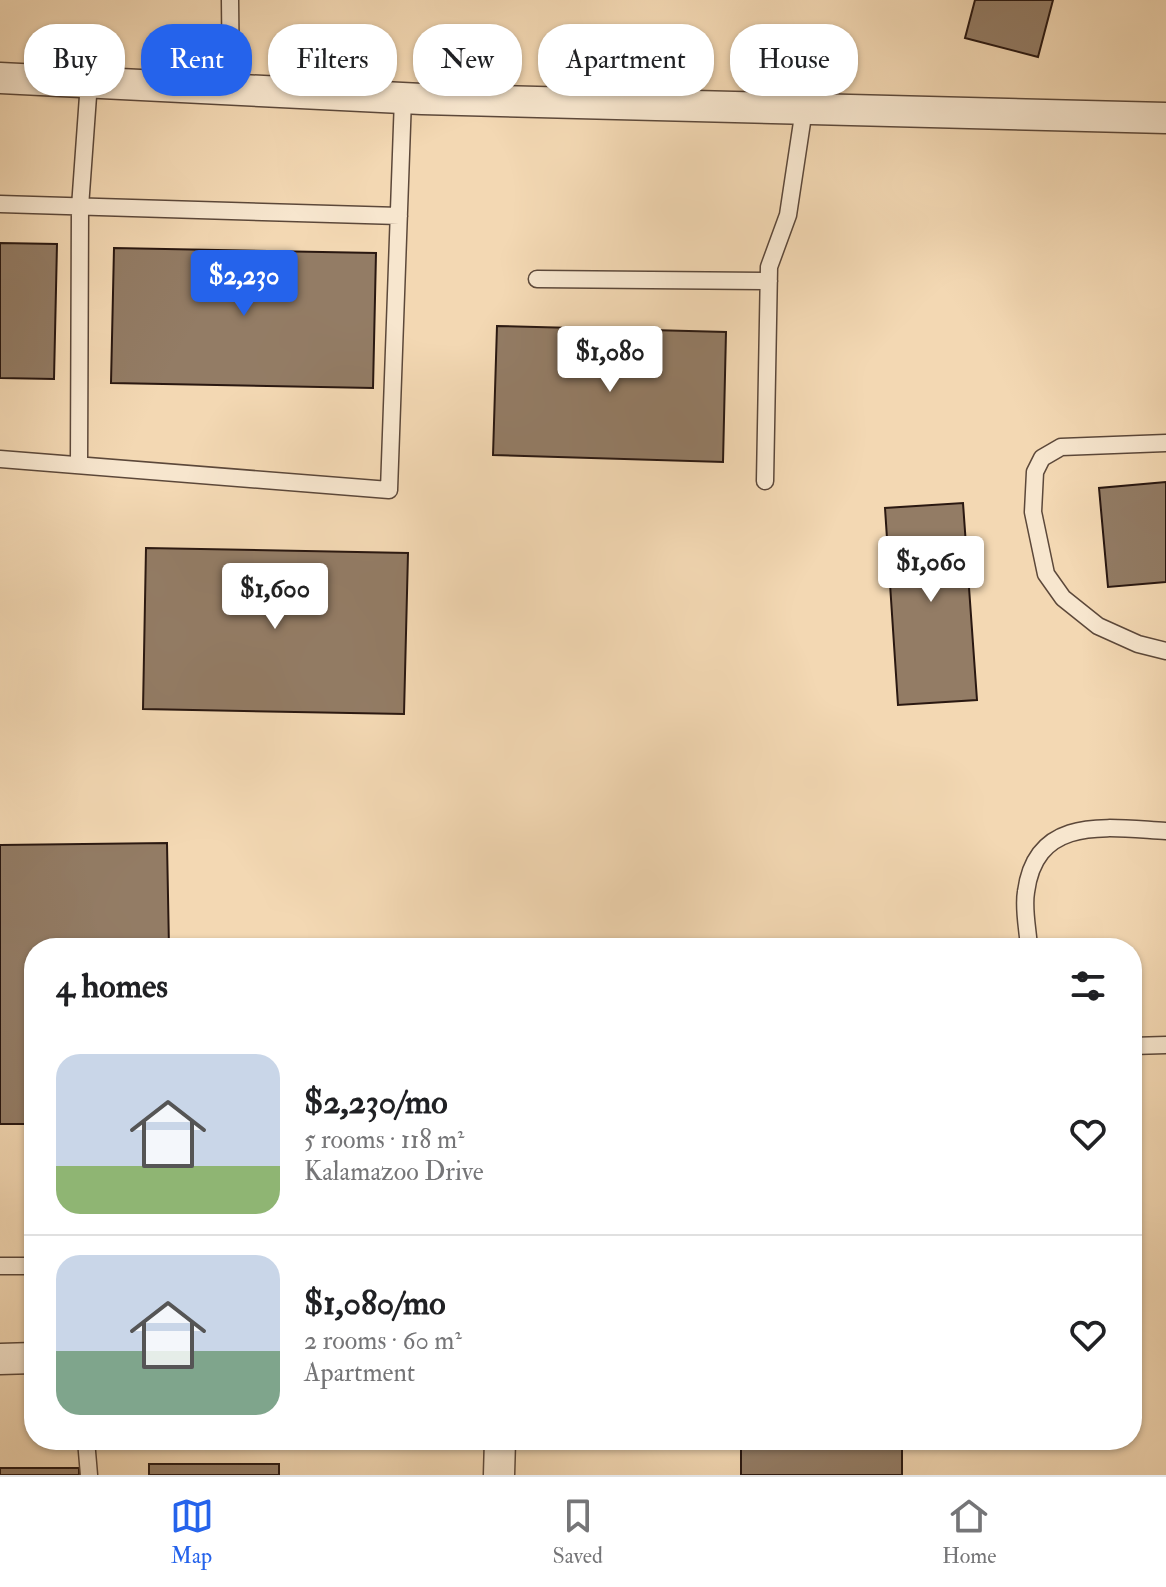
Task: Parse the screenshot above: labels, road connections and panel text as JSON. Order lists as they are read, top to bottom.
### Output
{
  "page": {
    "chip": [
      "Buy",
      "Rent",
      "Filters",
      "New",
      "Apartment",
      "House"
    ],
    "price": [
      "$2,230",
      "$1,080",
      "$1,060",
      "$1,600"
    ],
    "heading": "4 homes",
    "list": [
      {
        "name": "$2,230/mo",
        "note": "5 rooms · 118 m² · Kalamazoo Drive"
      },
      {
        "name": "$1,080/mo",
        "note": "2 rooms · 60 m² · Apartment"
      }
    ],
    "tabs": ["Map", "Saved", "Home"]
  }
}
